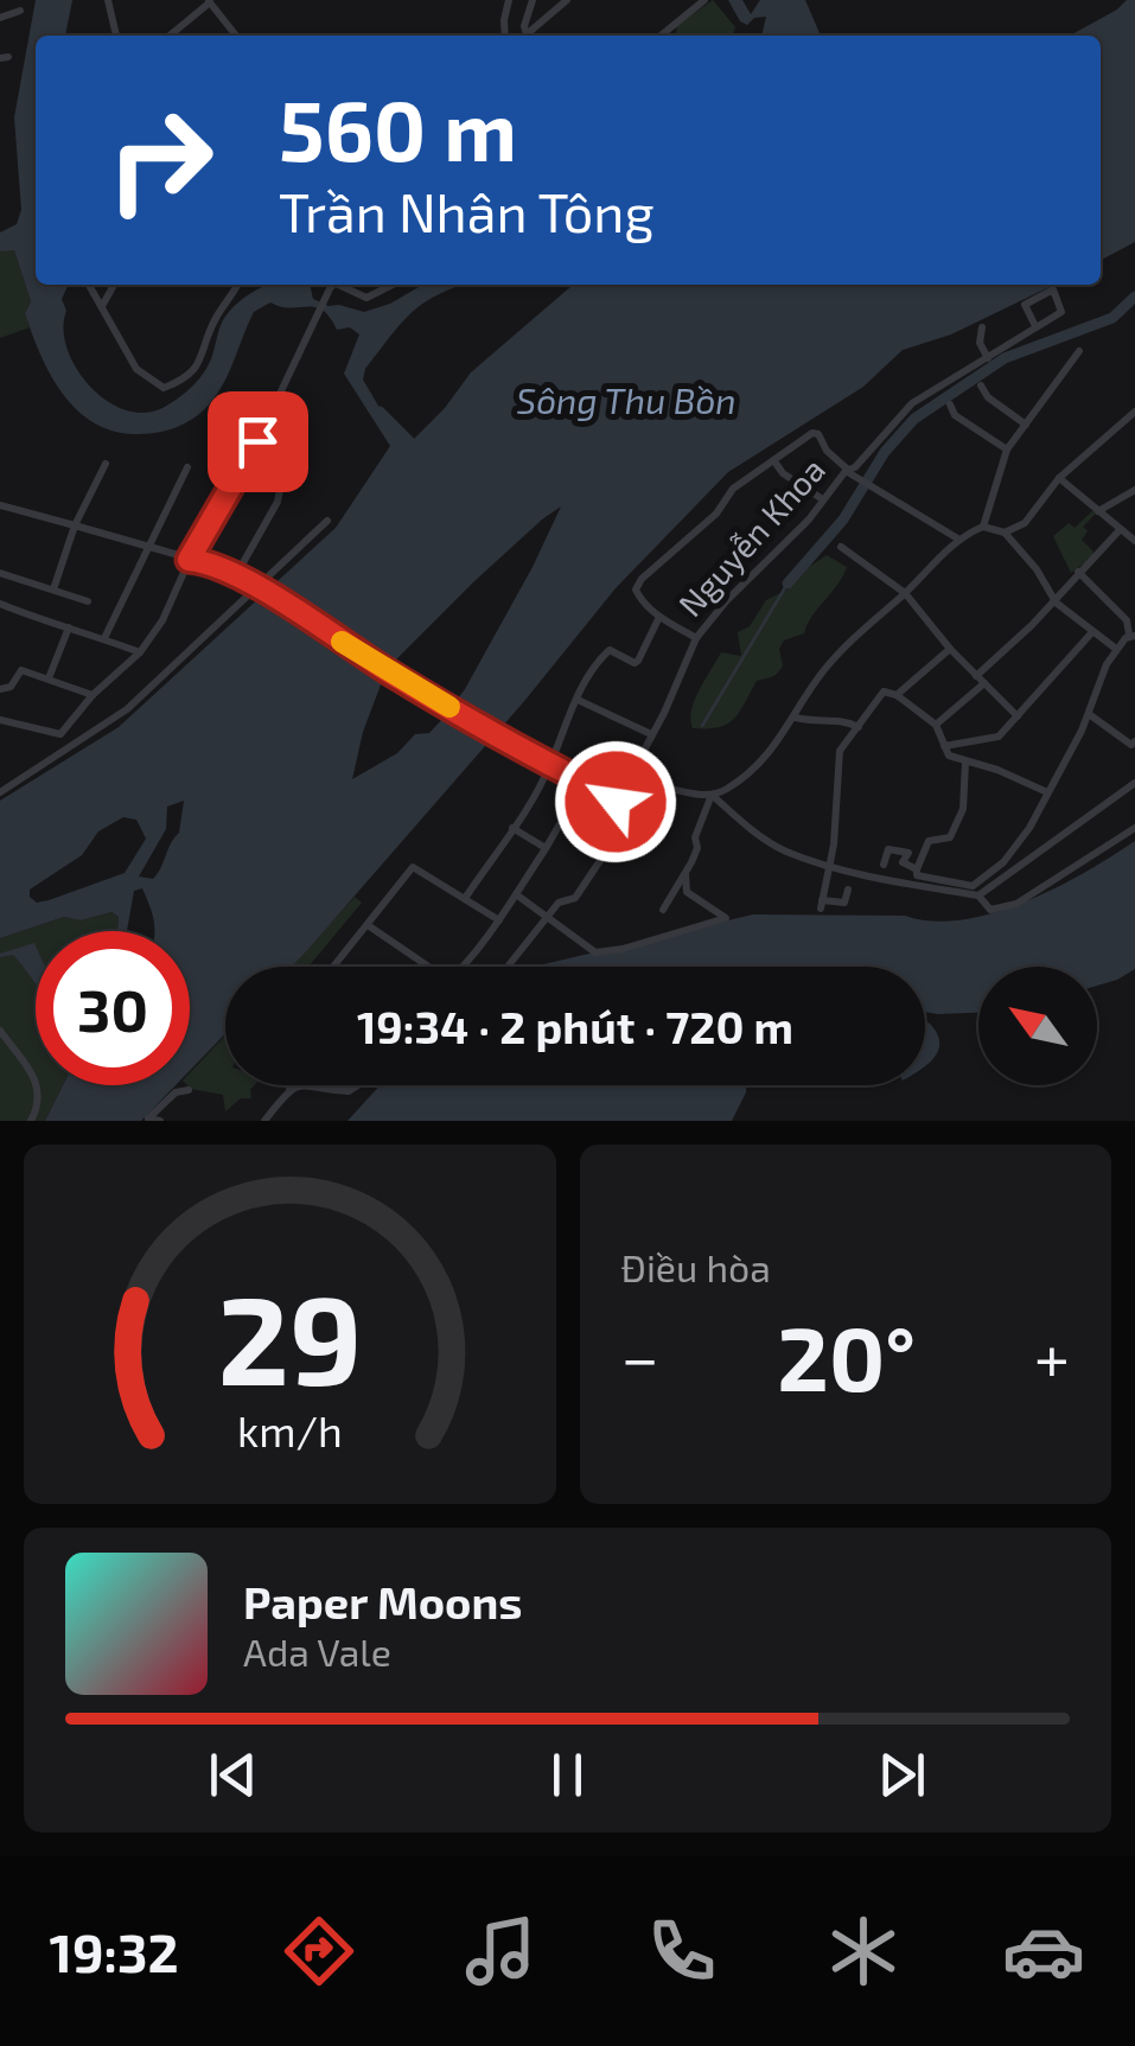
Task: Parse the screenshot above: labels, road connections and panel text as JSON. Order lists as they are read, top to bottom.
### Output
{
  "streets": {
    "street": ["Nguyễn Khoa"]
  },
  "water": ["Sông Thu Bồn"],
  "north": "top left",
  "page": {
    "turn": ["560 m", "Trần Nhân Tông"],
    "limit": "30",
    "trip": "19:34 · 2 phút · 720 m",
    "tile": "Điều hòa",
    "heat": ["−", "20°", "+"],
    "song": ["Paper Moons", "Ada Vale"],
    "tabs": "19:32",
    "gauge": ["29", "km/h"]
  }
}
